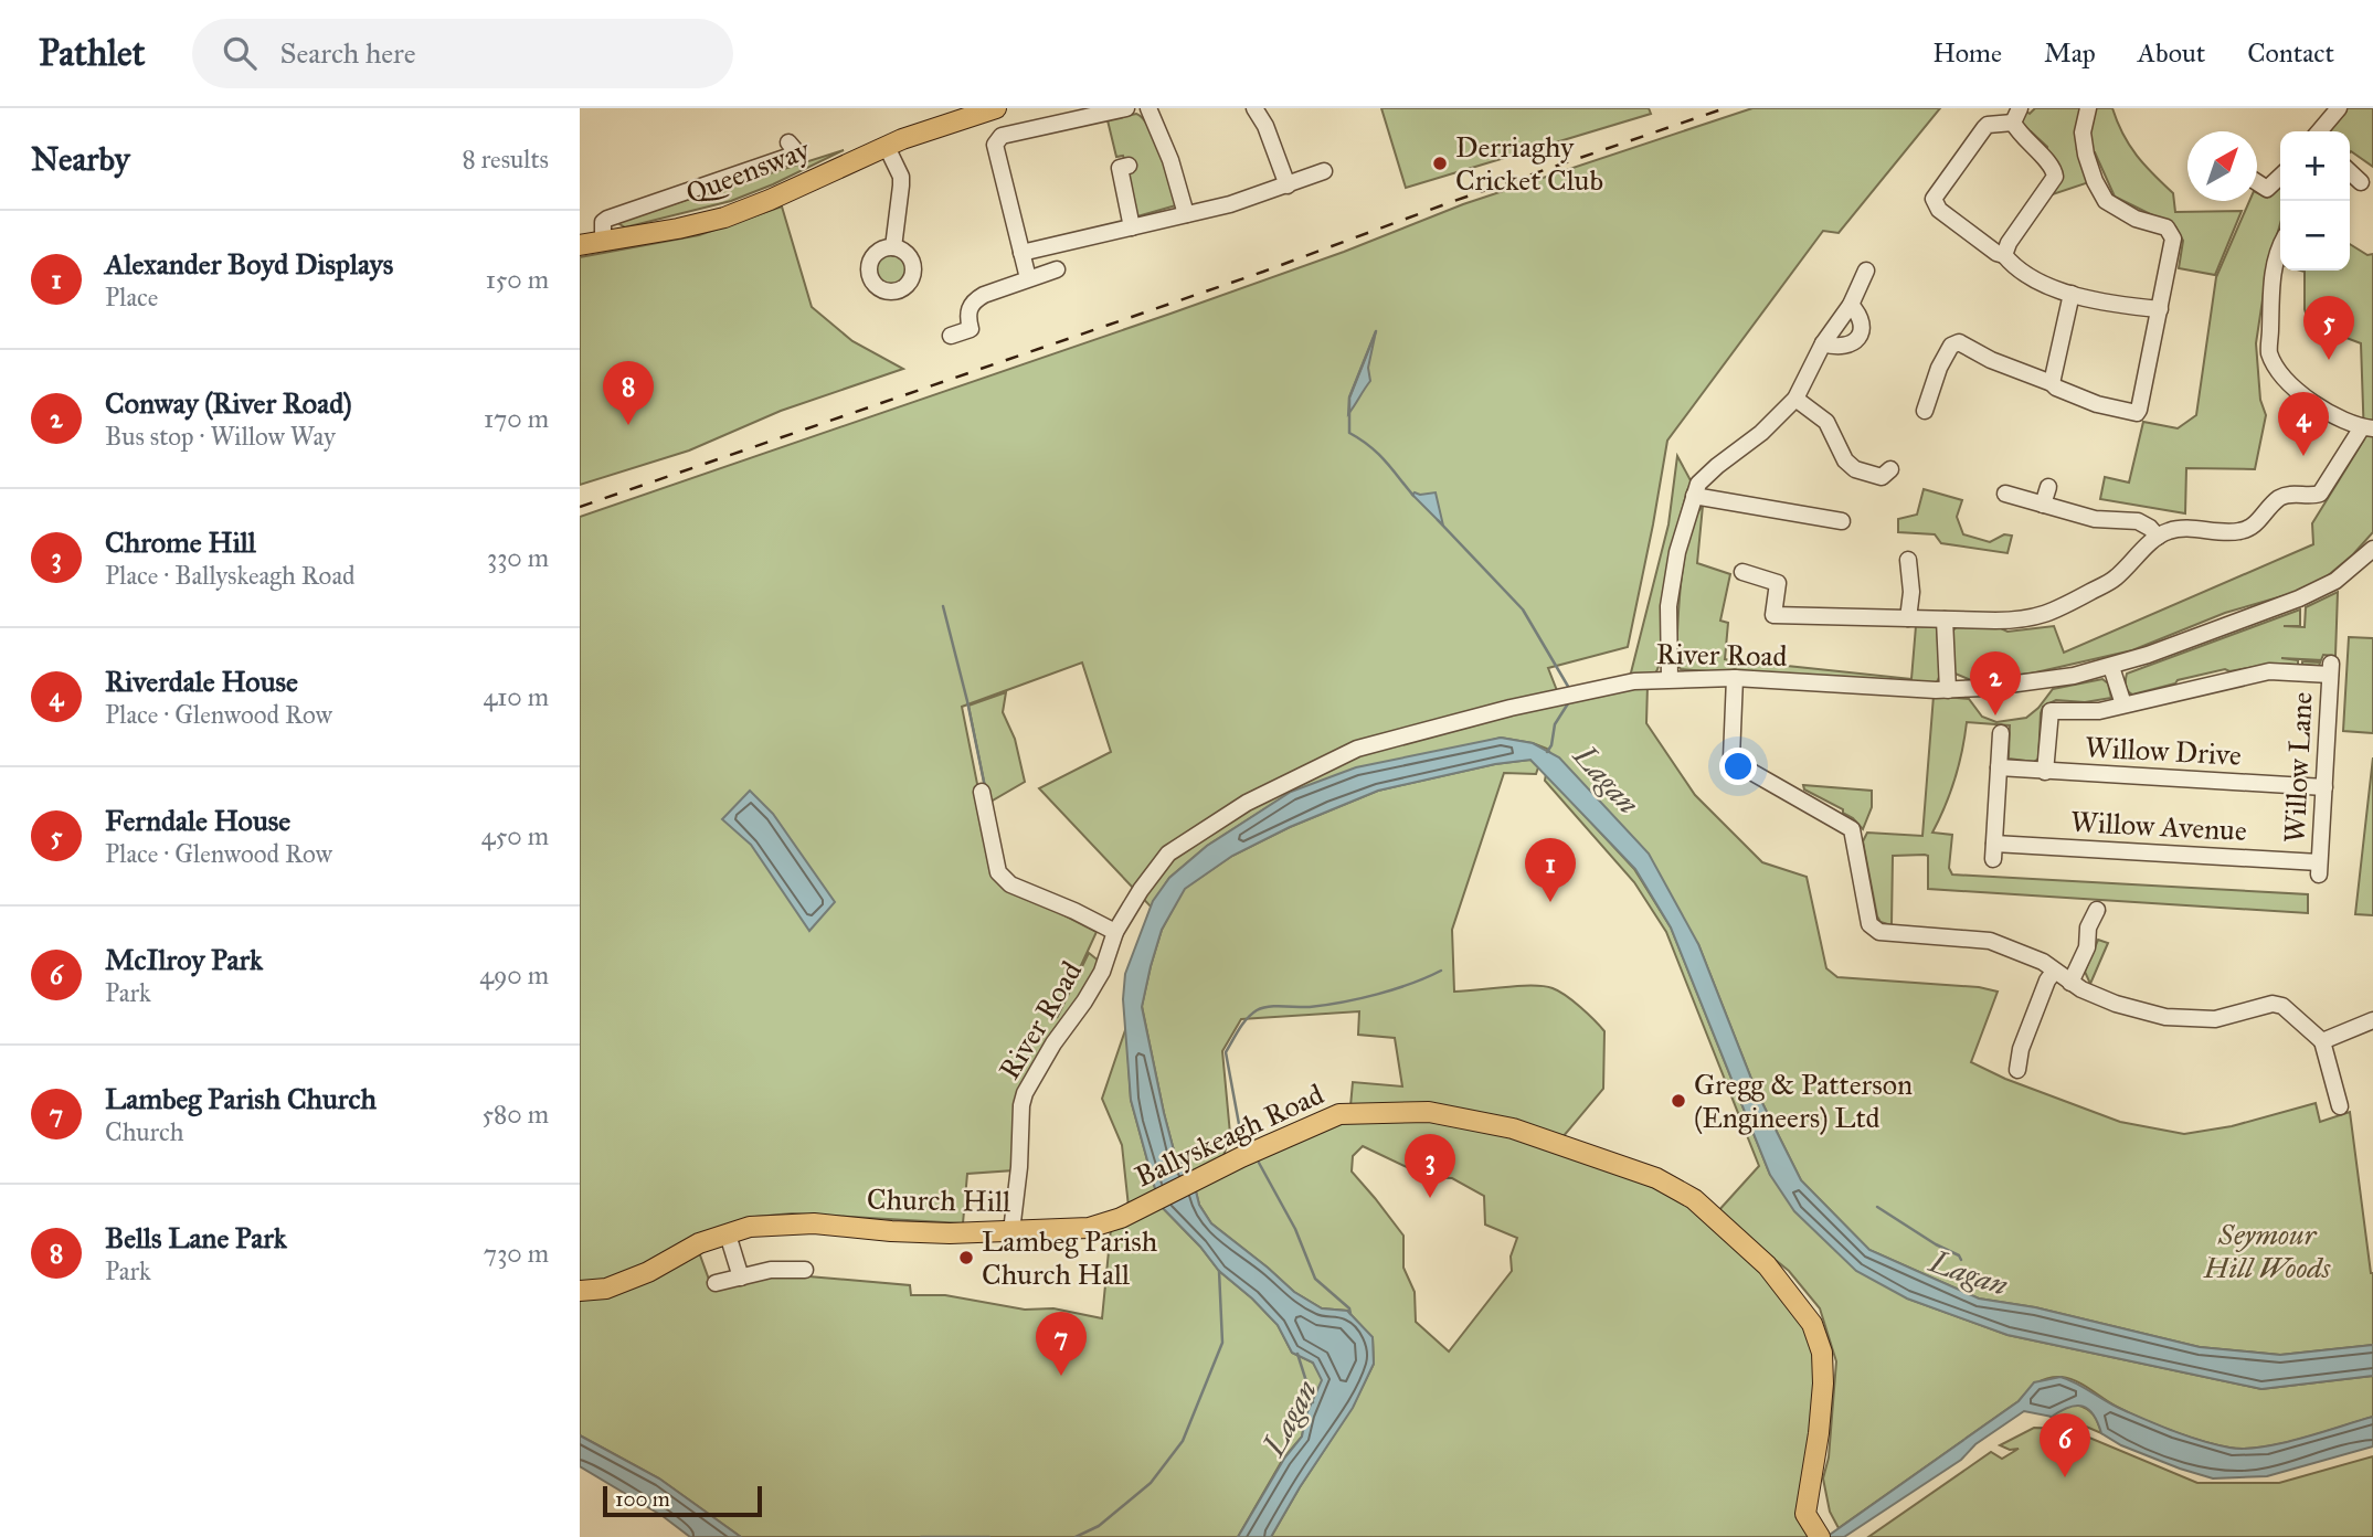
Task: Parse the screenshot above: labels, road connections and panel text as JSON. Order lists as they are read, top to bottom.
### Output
{
  "streets": {
    "main road": ["Queensway", "Ballyskeagh Road", "Church Hill"],
    "street": [
      "River Road",
      "Willow Drive",
      "Willow Lane",
      "Willow Avenue"
    ]
  },
  "crossings": [
    ["River Road", "Church Hill"],
    ["Willow Drive", "Willow Lane"],
    ["Willow Drive", "Willow Avenue"],
    ["Willow Lane", "Willow Avenue"],
    ["Ballyskeagh Road", "Church Hill"]
  ],
  "water": ["Lagan"],
  "parks": ["Seymour Hill Woods"],
  "places": ["Derriaghy Cricket Club", "Gregg & Patterson (Engineers) Ltd", "Lambeg Parish Church Hall"],
  "scale_bar": "100 m",
  "north": "top right",
  "page": {
    "header": "Pathlet",
    "search": "Search here",
    "nav": [
      "Home",
      "Map",
      "About",
      "Contact"
    ],
    "heading": ["Nearby", "8 results"],
    "map_buttons": ["+", "−"],
    "list": [
      {
        "mark": "1",
        "name": "Alexander Boyd Displays",
        "note": "Place",
        "value": "150 m"
      },
      {
        "mark": "2",
        "name": "Conway (River Road)",
        "note": "Bus stop · Willow Way",
        "value": "170 m"
      },
      {
        "mark": "3",
        "name": "Chrome Hill",
        "note": "Place · Ballyskeagh Road",
        "value": "330 m"
      },
      {
        "mark": "4",
        "name": "Riverdale House",
        "note": "Place · Glenwood Row",
        "value": "410 m"
      },
      {
        "mark": "5",
        "name": "Ferndale House",
        "note": "Place · Glenwood Row",
        "value": "450 m"
      },
      {
        "mark": "6",
        "name": "McIlroy Park",
        "note": "Park",
        "value": "490 m"
      },
      {
        "mark": "7",
        "name": "Lambeg Parish Church",
        "note": "Church",
        "value": "580 m"
      },
      {
        "mark": "8",
        "name": "Bells Lane Park",
        "note": "Park",
        "value": "730 m"
      }
    ],
    "pins": [
      "5",
      "8",
      "4",
      "2",
      "1",
      "3",
      "7",
      "6"
    ],
    "scale": "100 m"
  }
}
